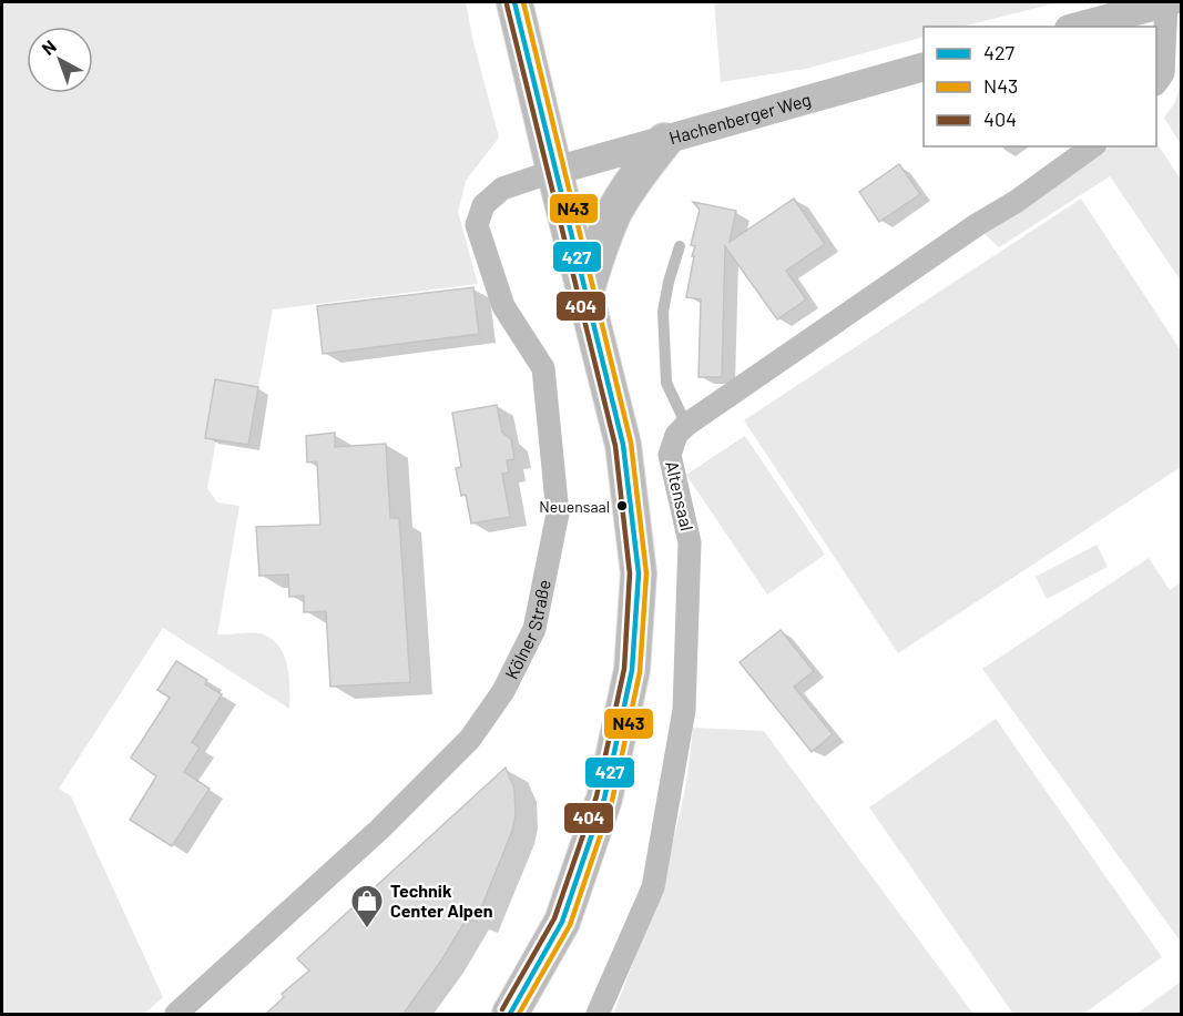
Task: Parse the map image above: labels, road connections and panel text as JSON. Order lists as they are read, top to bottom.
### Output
{
  "streets": {
    "street": ["Hachenberger Weg", "Altensaal", "Kölner Straße"]
  },
  "crossings": [
    ["Hachenberger Weg", "Kölner Straße"]
  ],
  "places": {
    "other": ["Neuensaal"],
    "shop": ["Technik Center Alpen"]
  },
  "lines": ["transit line 427", "transit line N43", "transit line 404"],
  "legend": ["427", "N43", "404"],
  "north": "top left"
}
